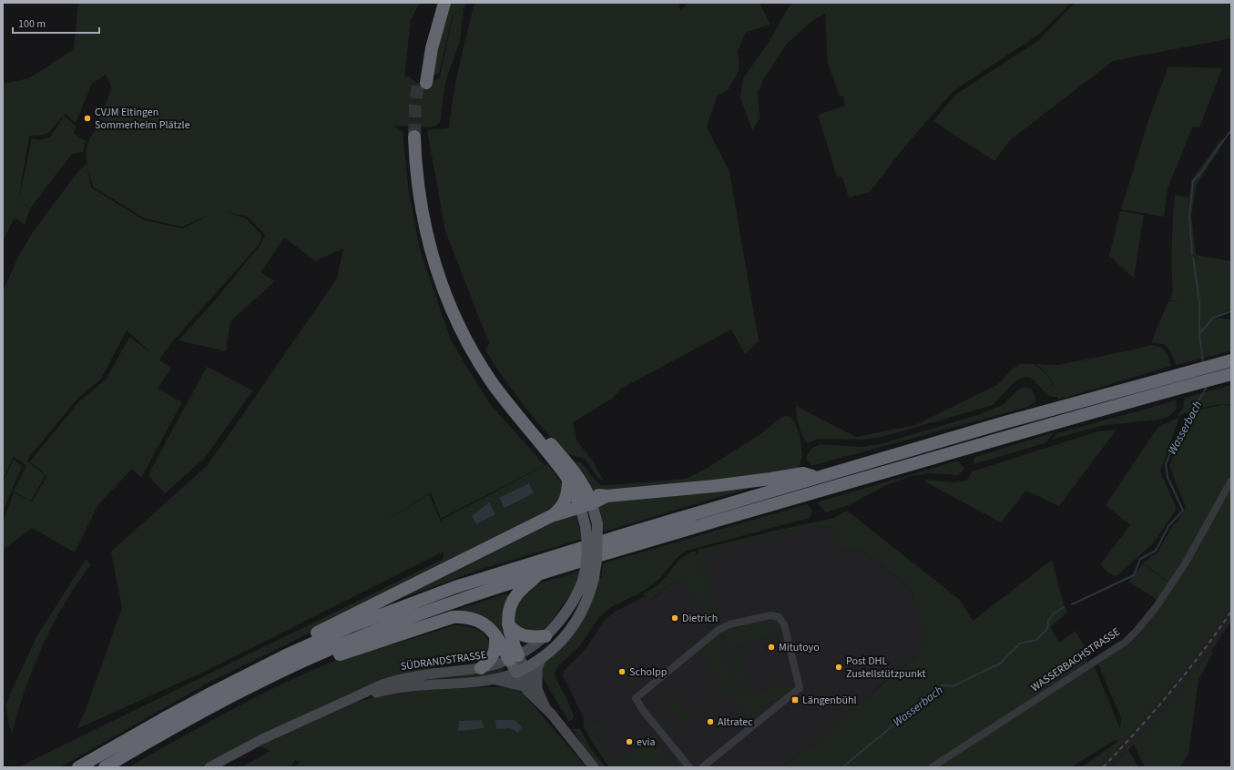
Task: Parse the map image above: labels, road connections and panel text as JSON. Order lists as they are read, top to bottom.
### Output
{
  "streets": {
    "main road": ["SÜDRANDSTRASSE"],
    "street": ["WASSERBACHSTRASSE"]
  },
  "water": ["Wasserbach"],
  "places": {
    "other": [
      "CVJM Eltingen Sommerheim Plätzle",
      "Dietrich",
      "Mitutoyo",
      "Post DHL Zustellstützpunkt",
      "Scholpp",
      "Altratec",
      "evia"
    ],
    "transit": ["Längenbühl"]
  },
  "scale_bar": "100 m"
}
